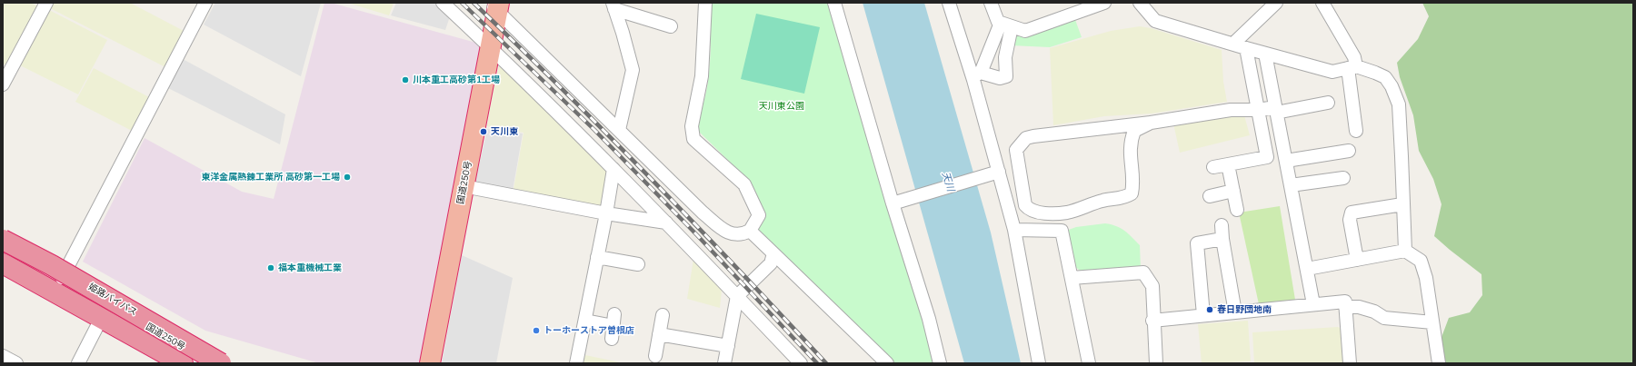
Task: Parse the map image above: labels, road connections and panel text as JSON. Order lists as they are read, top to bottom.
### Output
{
  "streets": {
    "highway": ["国道250号", "姫路バイパス"]
  },
  "water": ["天川"],
  "parks": ["天川東公園"],
  "places": [
    "川本重工高砂第1工場",
    "天川東",
    "東洋金属熱錬工業所 高砂第一工場",
    "福本重機械工業",
    "春日野団地南",
    "トーホーストア曽根店"
  ]
}
